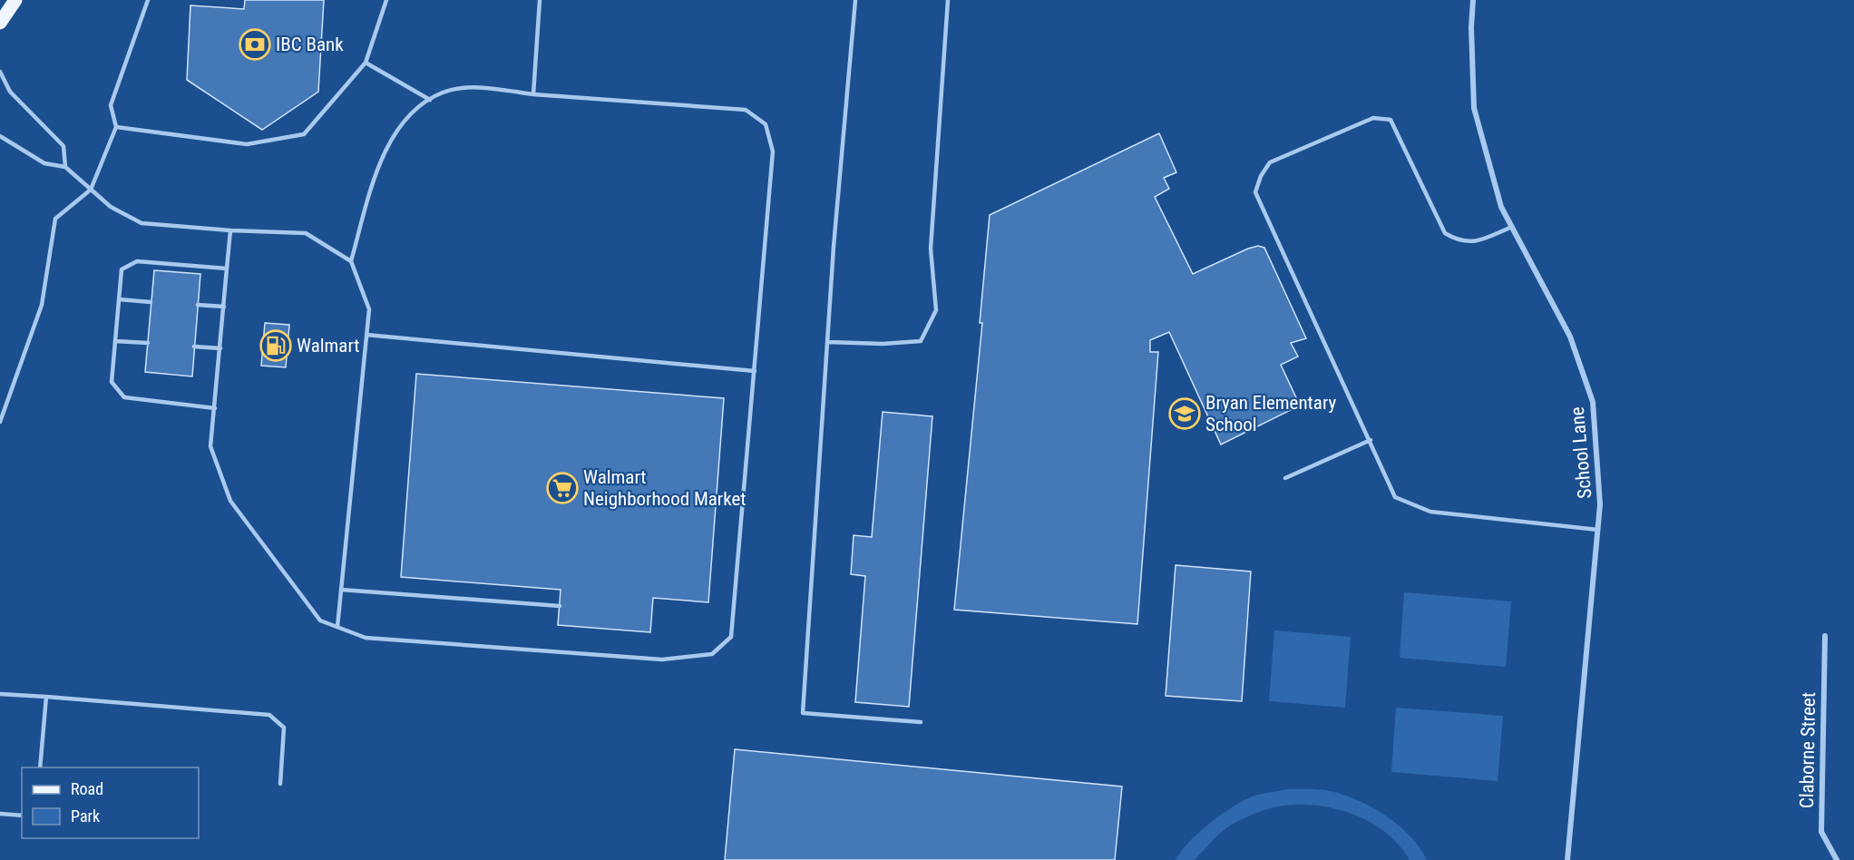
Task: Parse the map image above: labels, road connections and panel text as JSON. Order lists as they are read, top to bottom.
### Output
{
  "streets": {
    "street": ["School Lane", "Claborne Street"]
  },
  "places": {
    "bank": ["IBC Bank"],
    "fuel station": ["Walmart"],
    "school or university": ["Bryan Elementary School"],
    "supermarket": ["Walmart Neighborhood Market"]
  },
  "legend": ["Road", "Park"]
}
